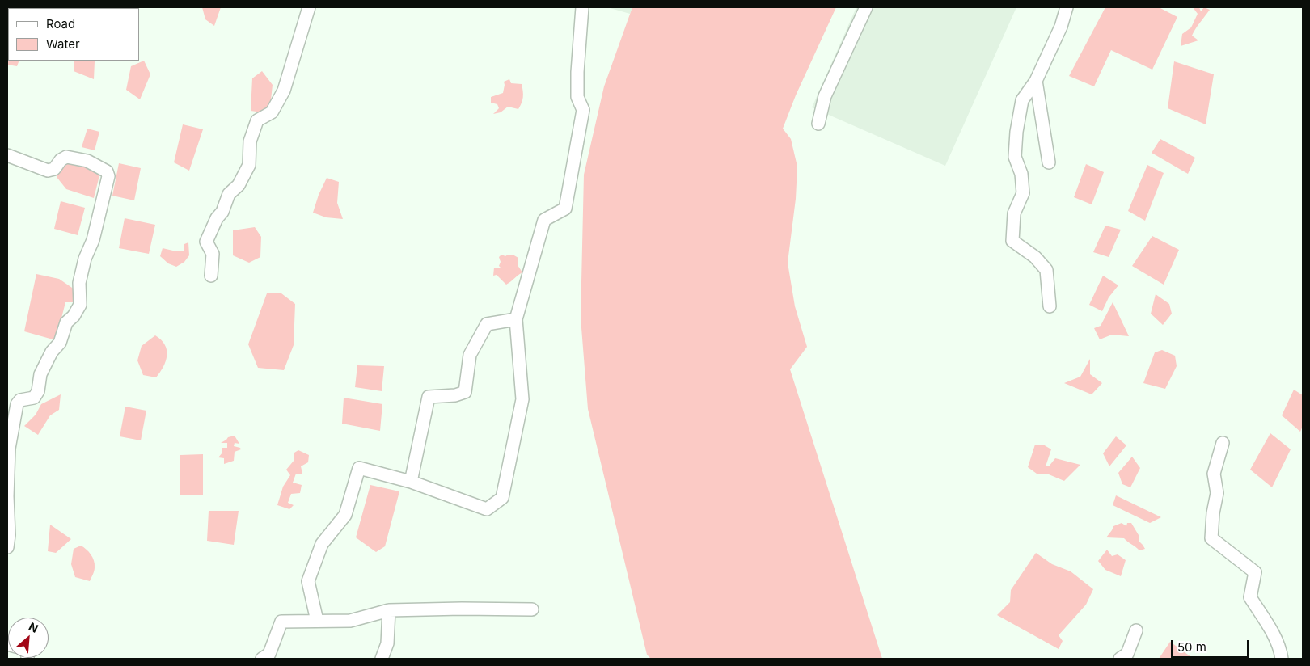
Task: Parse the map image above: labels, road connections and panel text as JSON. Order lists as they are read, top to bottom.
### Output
{
  "legend": ["Road", "Water"],
  "scale_bar": "50 m",
  "north": "top right"
}
